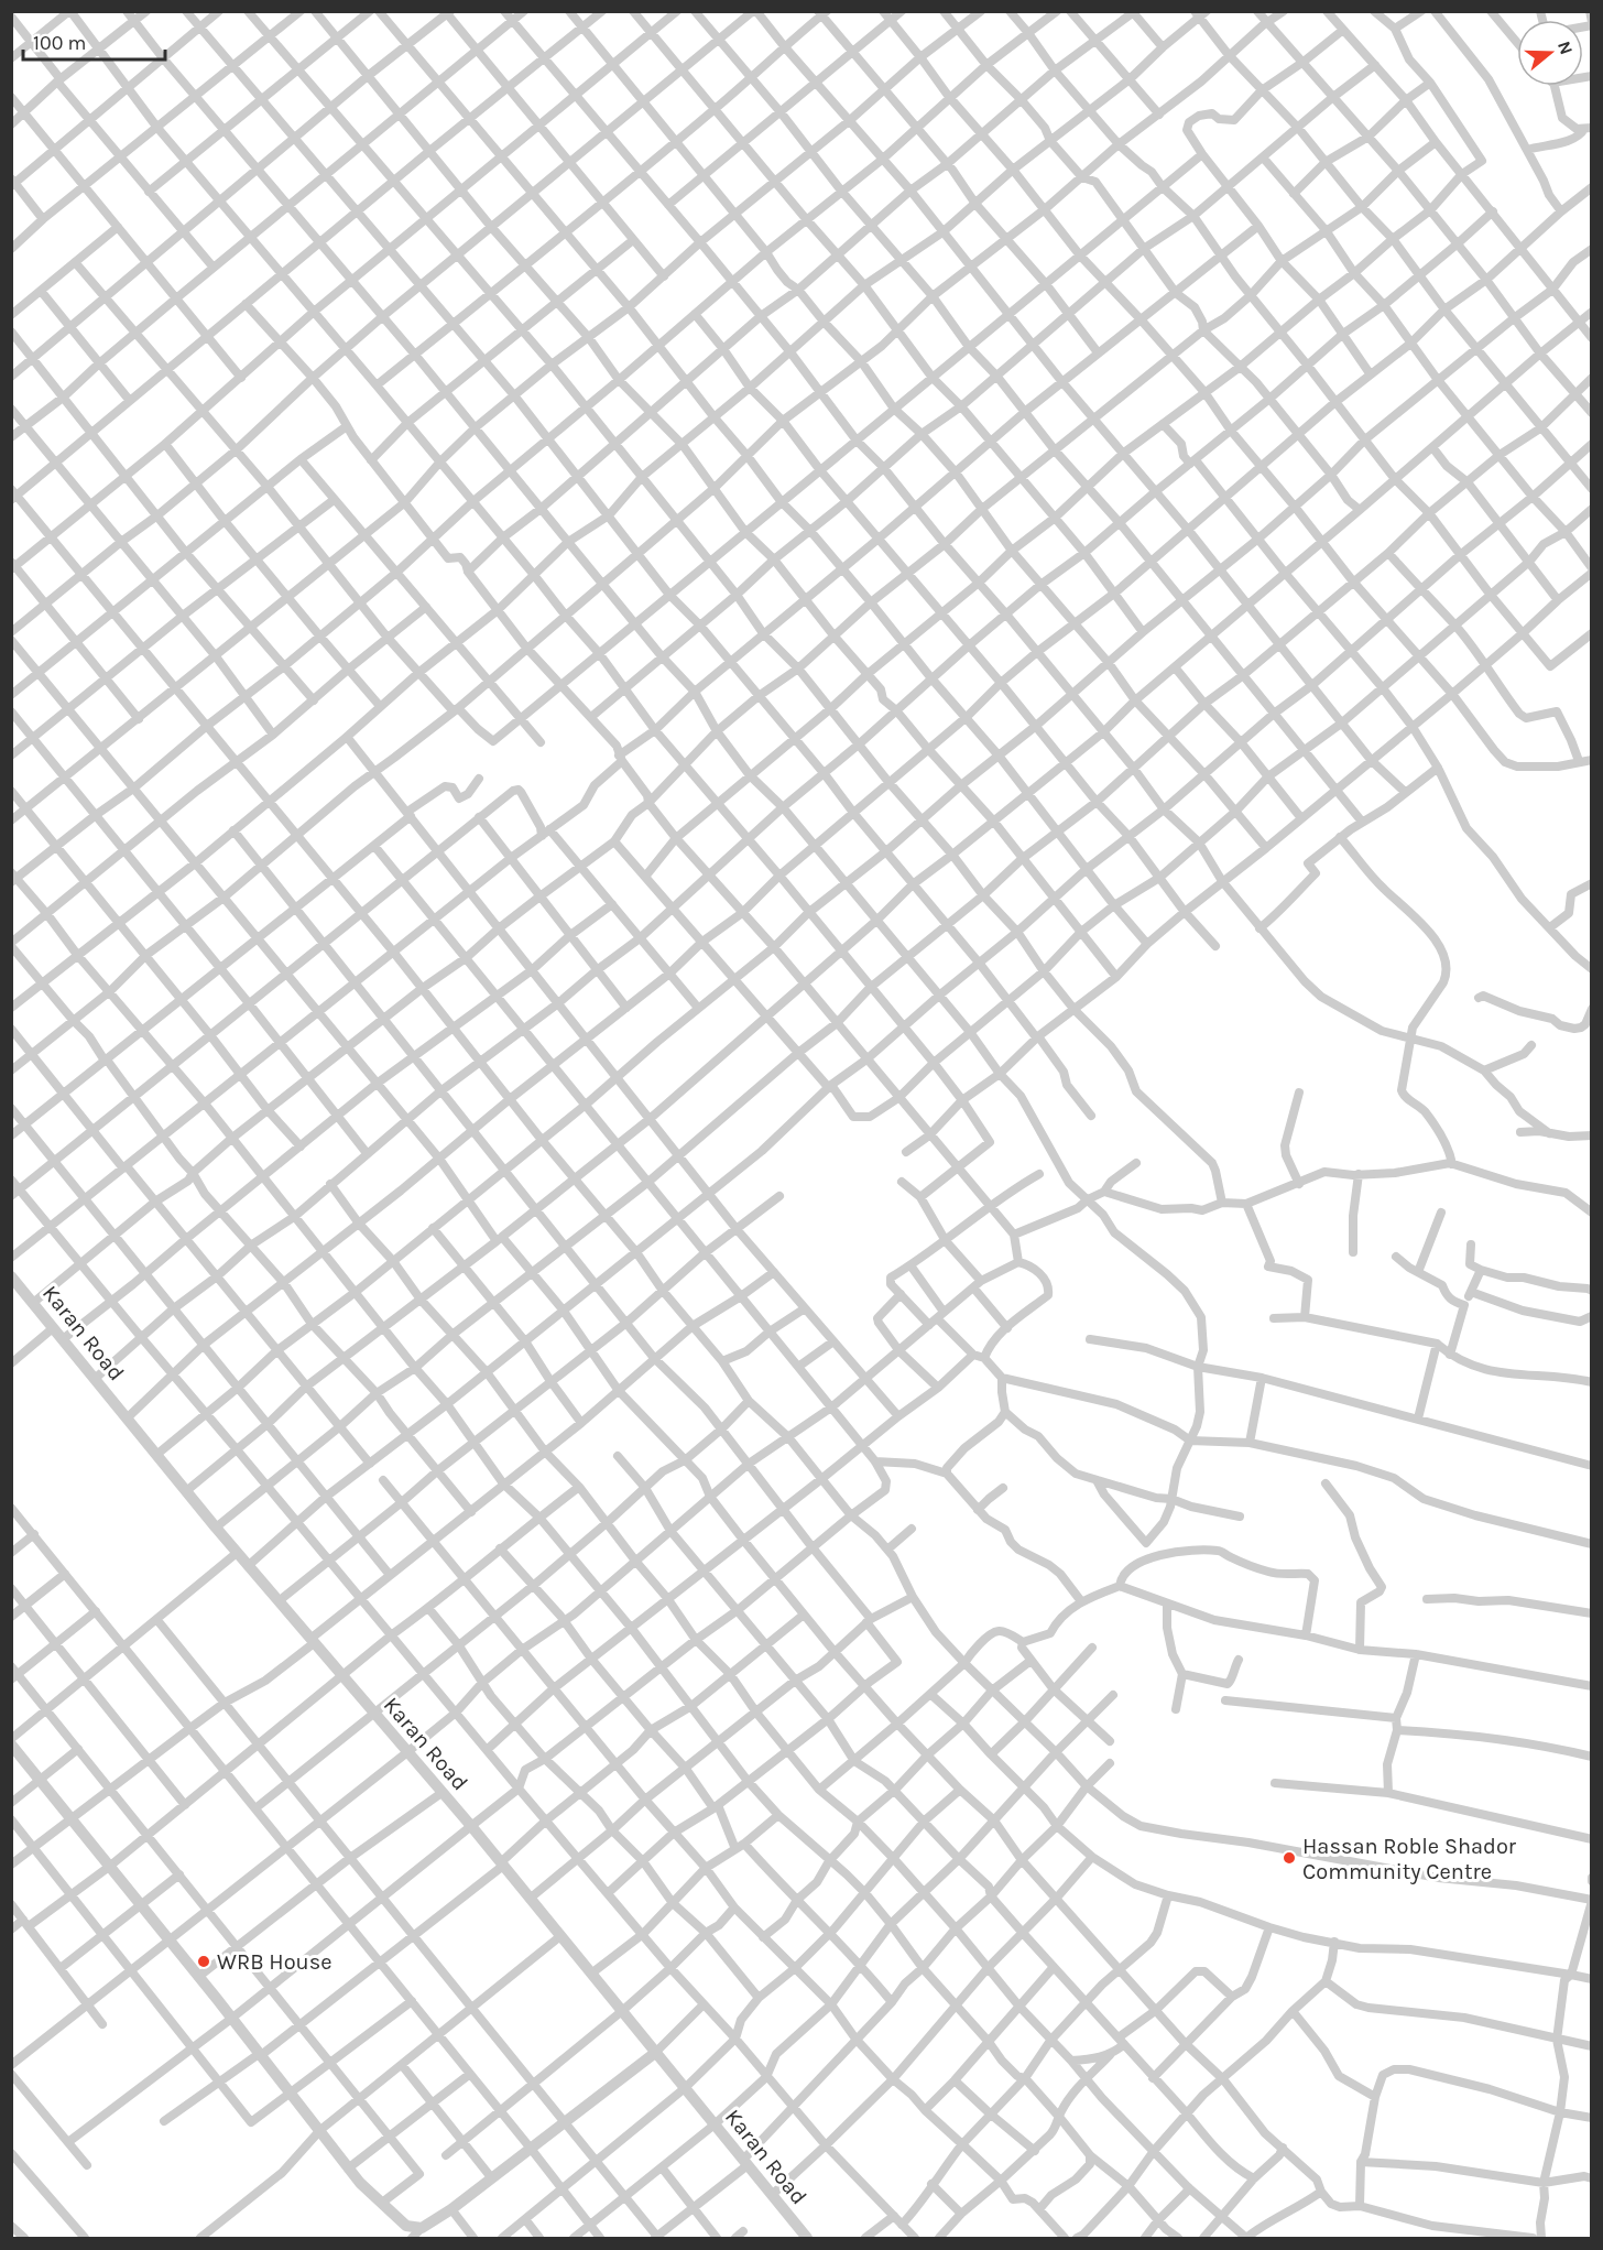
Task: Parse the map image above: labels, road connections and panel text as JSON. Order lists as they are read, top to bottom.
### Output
{
  "streets": {
    "street": ["Karan Road"]
  },
  "places": ["Hassan Roble Shador Community Centre", "WRB House"],
  "scale_bar": "100 m",
  "north": "right"
}
